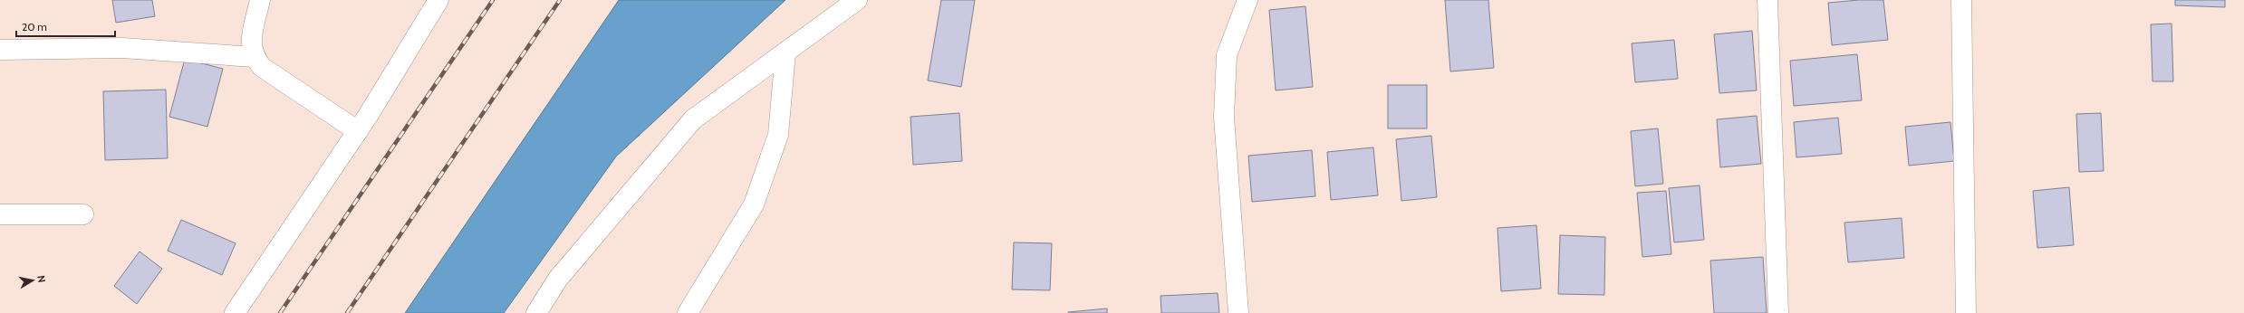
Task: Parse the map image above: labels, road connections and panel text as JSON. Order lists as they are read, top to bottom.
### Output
{
  "scale_bar": "20 m",
  "north": "right"
}
